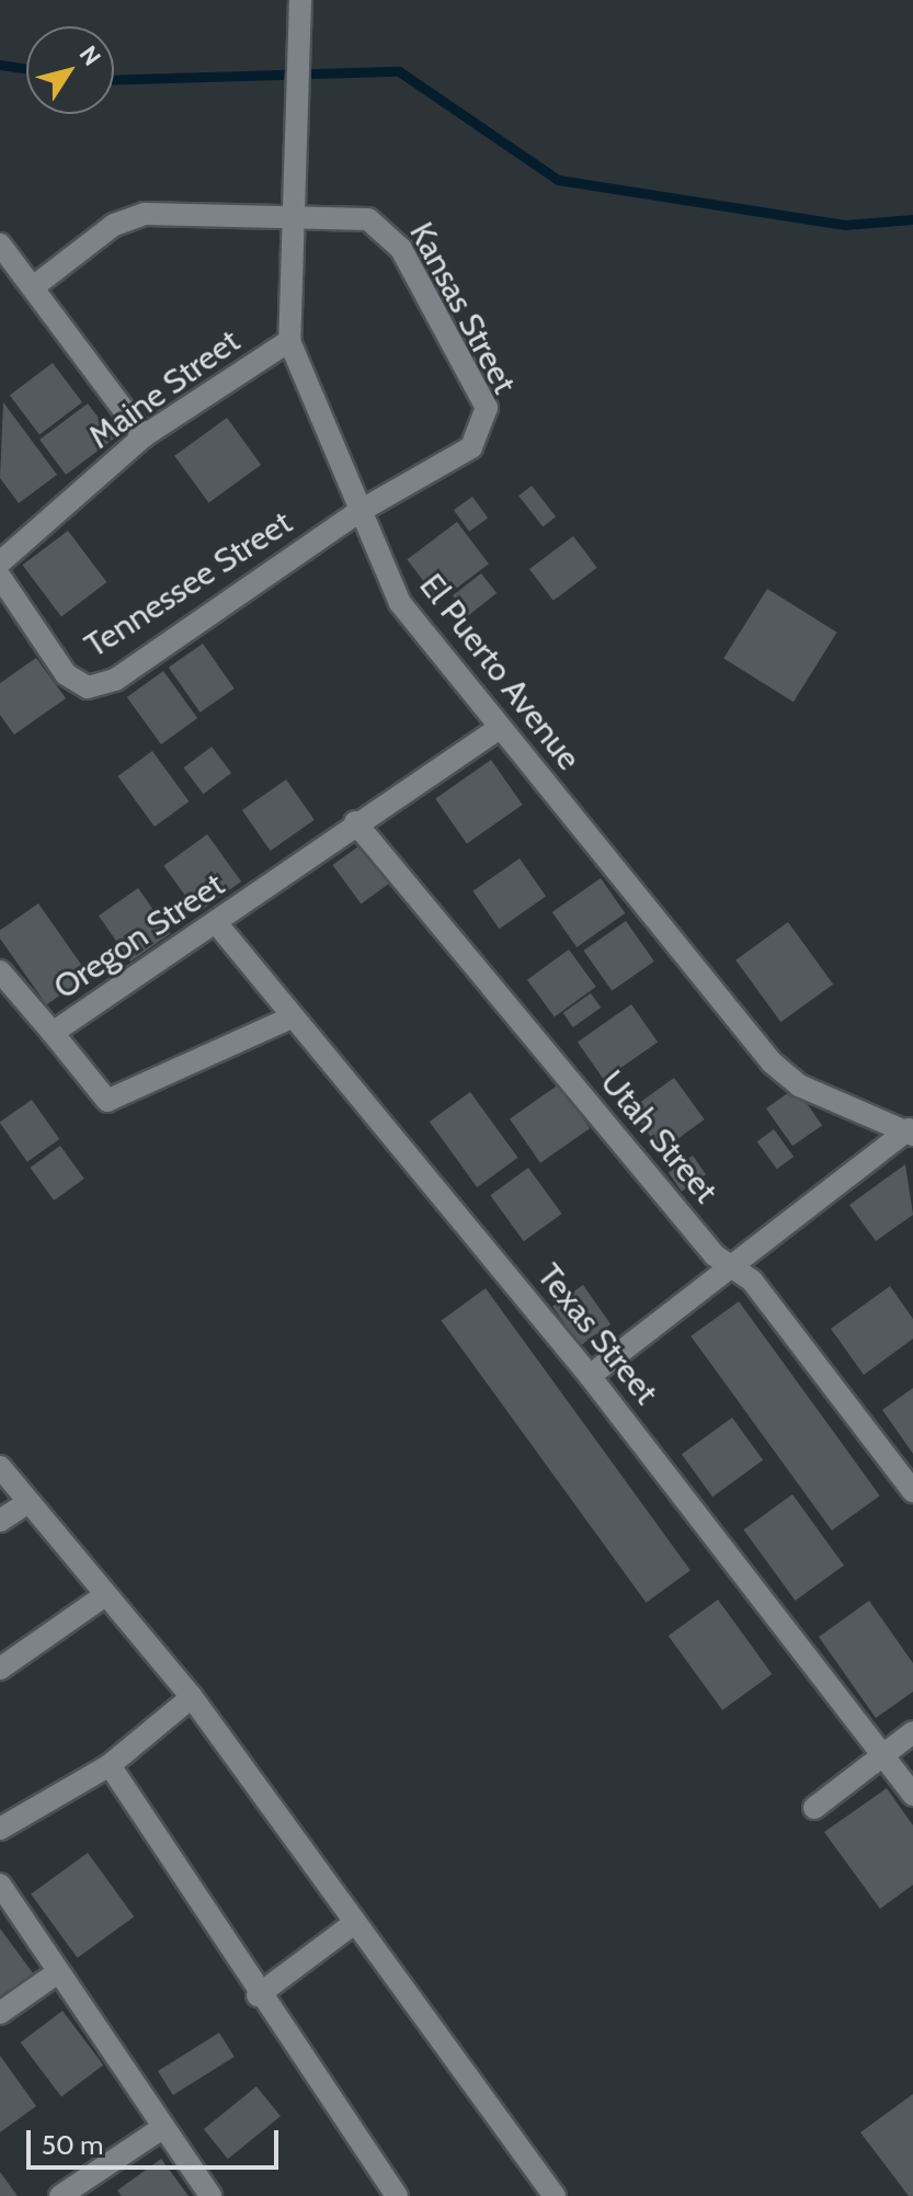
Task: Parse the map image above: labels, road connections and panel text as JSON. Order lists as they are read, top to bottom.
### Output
{
  "streets": {
    "street": [
      "Kansas Street",
      "Maine Street",
      "Tennessee Street",
      "El Puerto Avenue",
      "Oregon Street",
      "Utah Street",
      "Texas Street"
    ]
  },
  "crossings": [
    ["Kansas Street", "Tennessee Street"],
    ["Kansas Street", "El Puerto Avenue"],
    ["Maine Street", "El Puerto Avenue"],
    ["Tennessee Street", "El Puerto Avenue"],
    ["El Puerto Avenue", "Oregon Street"],
    ["Oregon Street", "Utah Street"],
    ["Oregon Street", "Texas Street"]
  ],
  "scale_bar": "50 m",
  "north": "top right"
}
